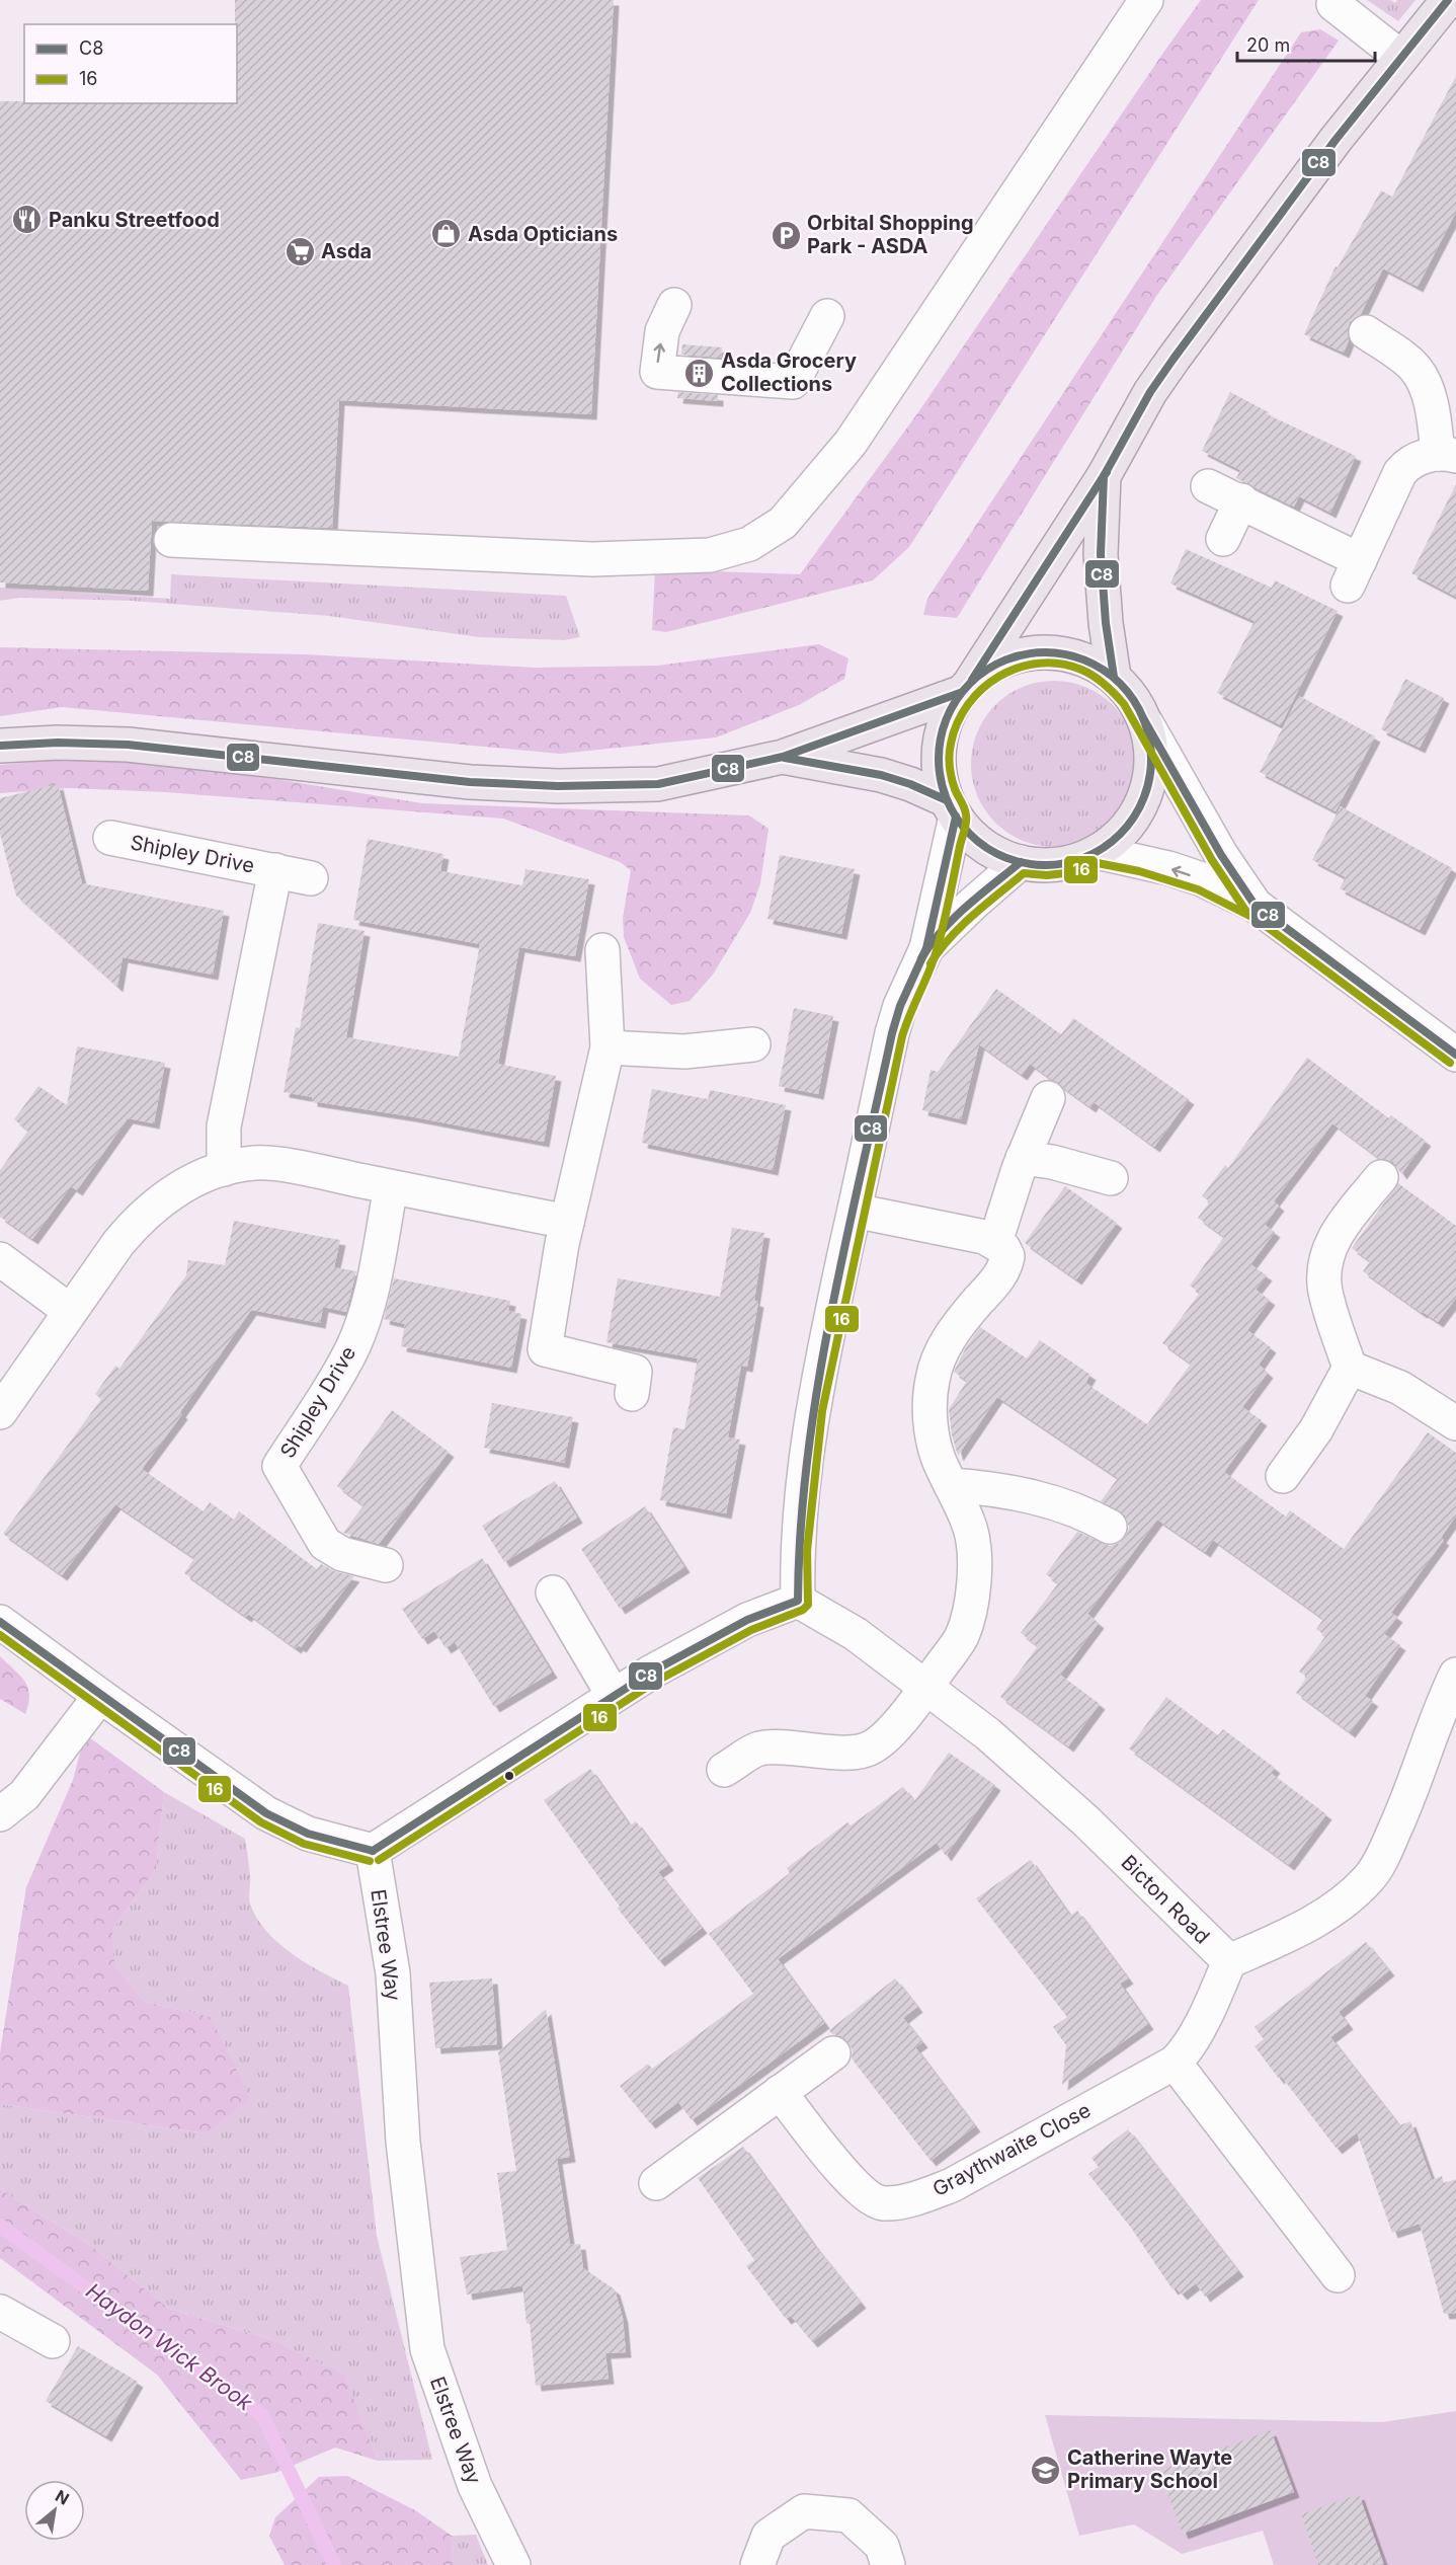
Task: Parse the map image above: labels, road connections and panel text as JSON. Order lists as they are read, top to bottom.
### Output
{
  "streets": {
    "street": [
      "Shipley Drive",
      "Bicton Road",
      "Elstree Way",
      "Graythwaite Close"
    ]
  },
  "crossings": [
    ["Bicton Road", "Graythwaite Close"]
  ],
  "water": ["Haydon Wick Brook"],
  "places": {
    "restaurant": ["Panku Streetfood"],
    "shop": ["Asda Opticians"],
    "parking": ["Orbital Shopping Park - ASDA"],
    "supermarket": ["Asda"],
    "building": ["Asda Grocery Collections"],
    "school or university": ["Catherine Wayte Primary School"]
  },
  "lines": ["transit line C8", "transit line 16"],
  "legend": ["C8", "16"],
  "scale_bar": "20 m",
  "north": "top right"
}
